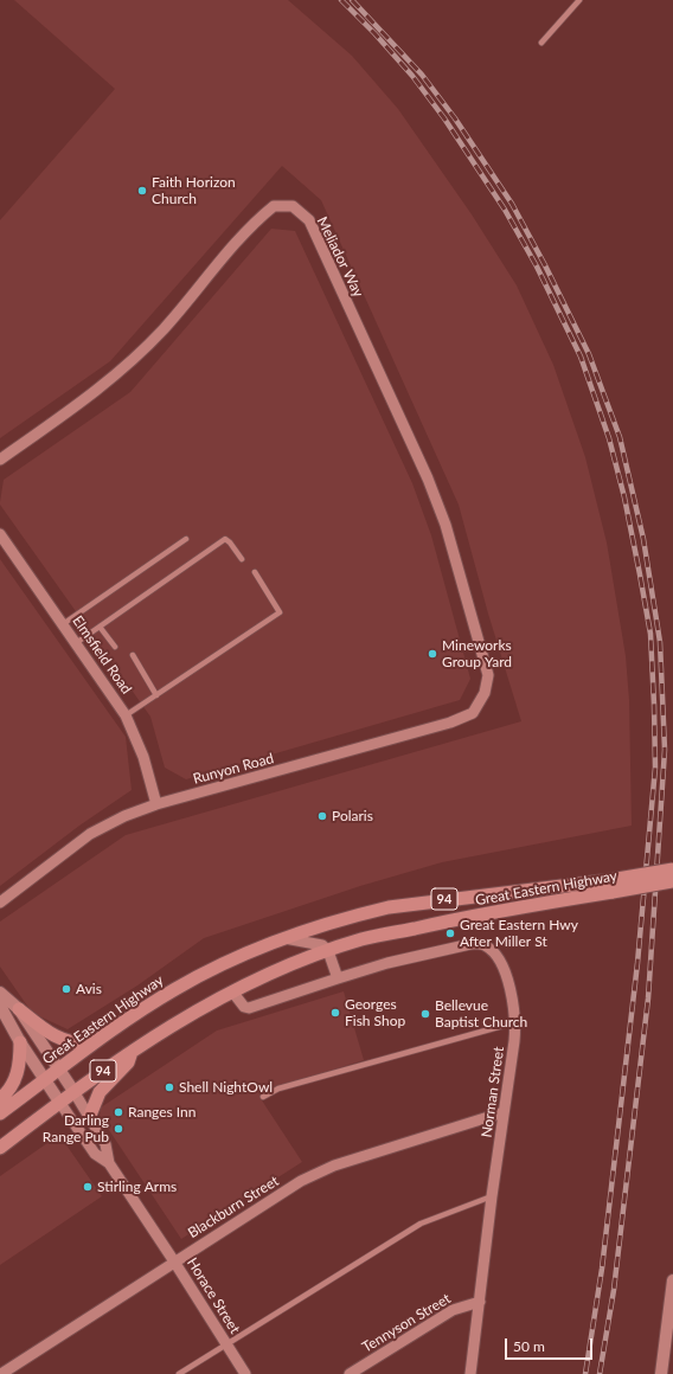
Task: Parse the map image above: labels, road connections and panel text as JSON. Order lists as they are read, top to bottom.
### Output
{
  "streets": {
    "highway": ["Great Eastern Highway", "94"],
    "street": [
      "Meliador Way",
      "Elmsfield Road",
      "Runyon Road",
      "Norman Street",
      "Blackburn Street",
      "Horace Street",
      "Tennyson Street"
    ]
  },
  "crossings": [
    ["Meliador Way", "Runyon Road"],
    ["Elmsfield Road", "Runyon Road"],
    ["Great Eastern Highway", "Norman Street"],
    ["Great Eastern Highway", "Horace Street"],
    ["Norman Street", "Blackburn Street"],
    ["Norman Street", "Tennyson Street"],
    ["Blackburn Street", "Horace Street"]
  ],
  "places": [
    "Faith Horizon Church",
    "Mineworks Group Yard",
    "Polaris",
    "Great Eastern Hwy After Miller St",
    "Avis",
    "Georges Fish Shop",
    "Bellevue Baptist Church",
    "Shell NightOwl",
    "Ranges Inn",
    "Darling Range Pub",
    "Stirling Arms"
  ],
  "scale_bar": "50 m"
}
